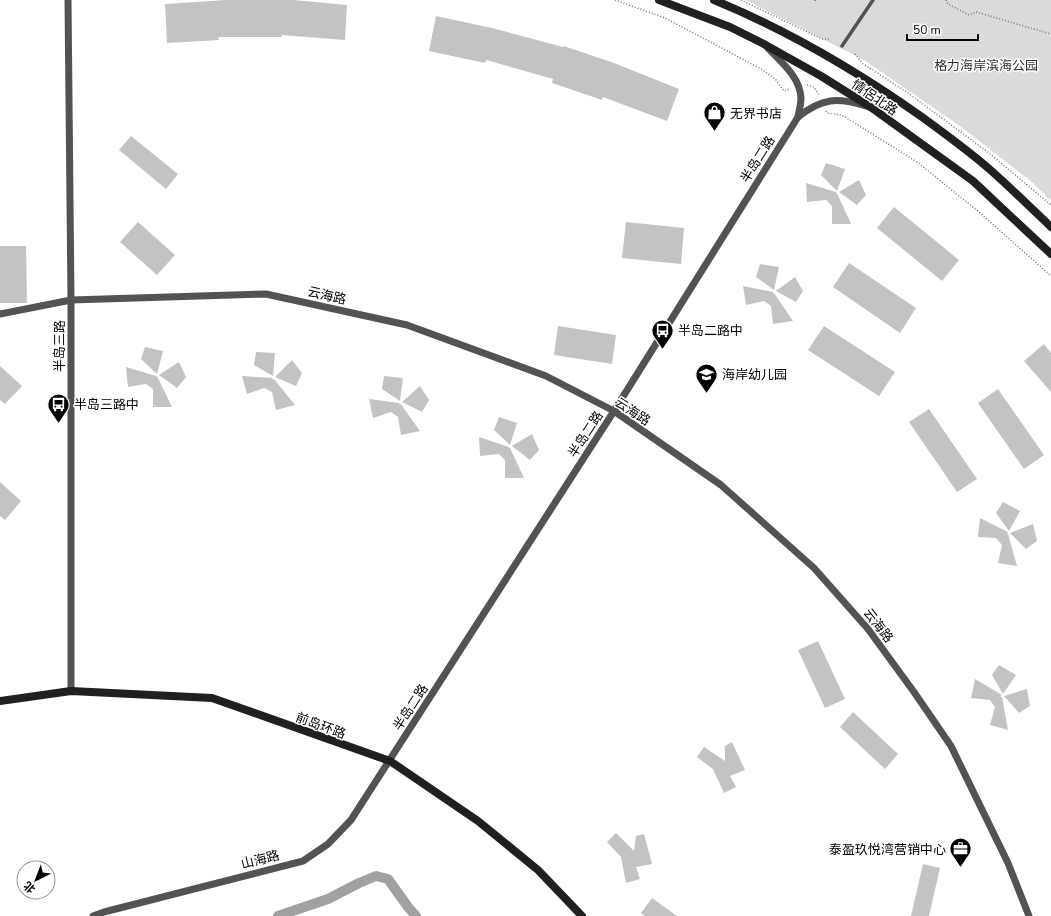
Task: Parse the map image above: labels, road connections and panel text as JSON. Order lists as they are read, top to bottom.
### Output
{
  "streets": {
    "main road": ["情侶北路", "前岛环路"],
    "street": [
      "半岛二路",
      "云海路",
      "半岛三路",
      "山海路"
    ]
  },
  "crossings": [
    ["半岛二路", "云海路"],
    ["半岛二路", "前岛环路"],
    ["半岛二路", "山海路"],
    ["云海路", "半岛三路"],
    ["半岛三路", "前岛环路"],
    ["前岛环路", "山海路"]
  ],
  "parks": ["格力海岸滨海公园"],
  "places": {
    "shop": ["无界书店"],
    "bus stop": ["半岛二路中", "半岛三路中"],
    "school or university": ["海岸幼儿园"],
    "office": ["泰盈玖悦湾营销中心"]
  },
  "scale_bar": "50 m",
  "north": "bottom left"
}
